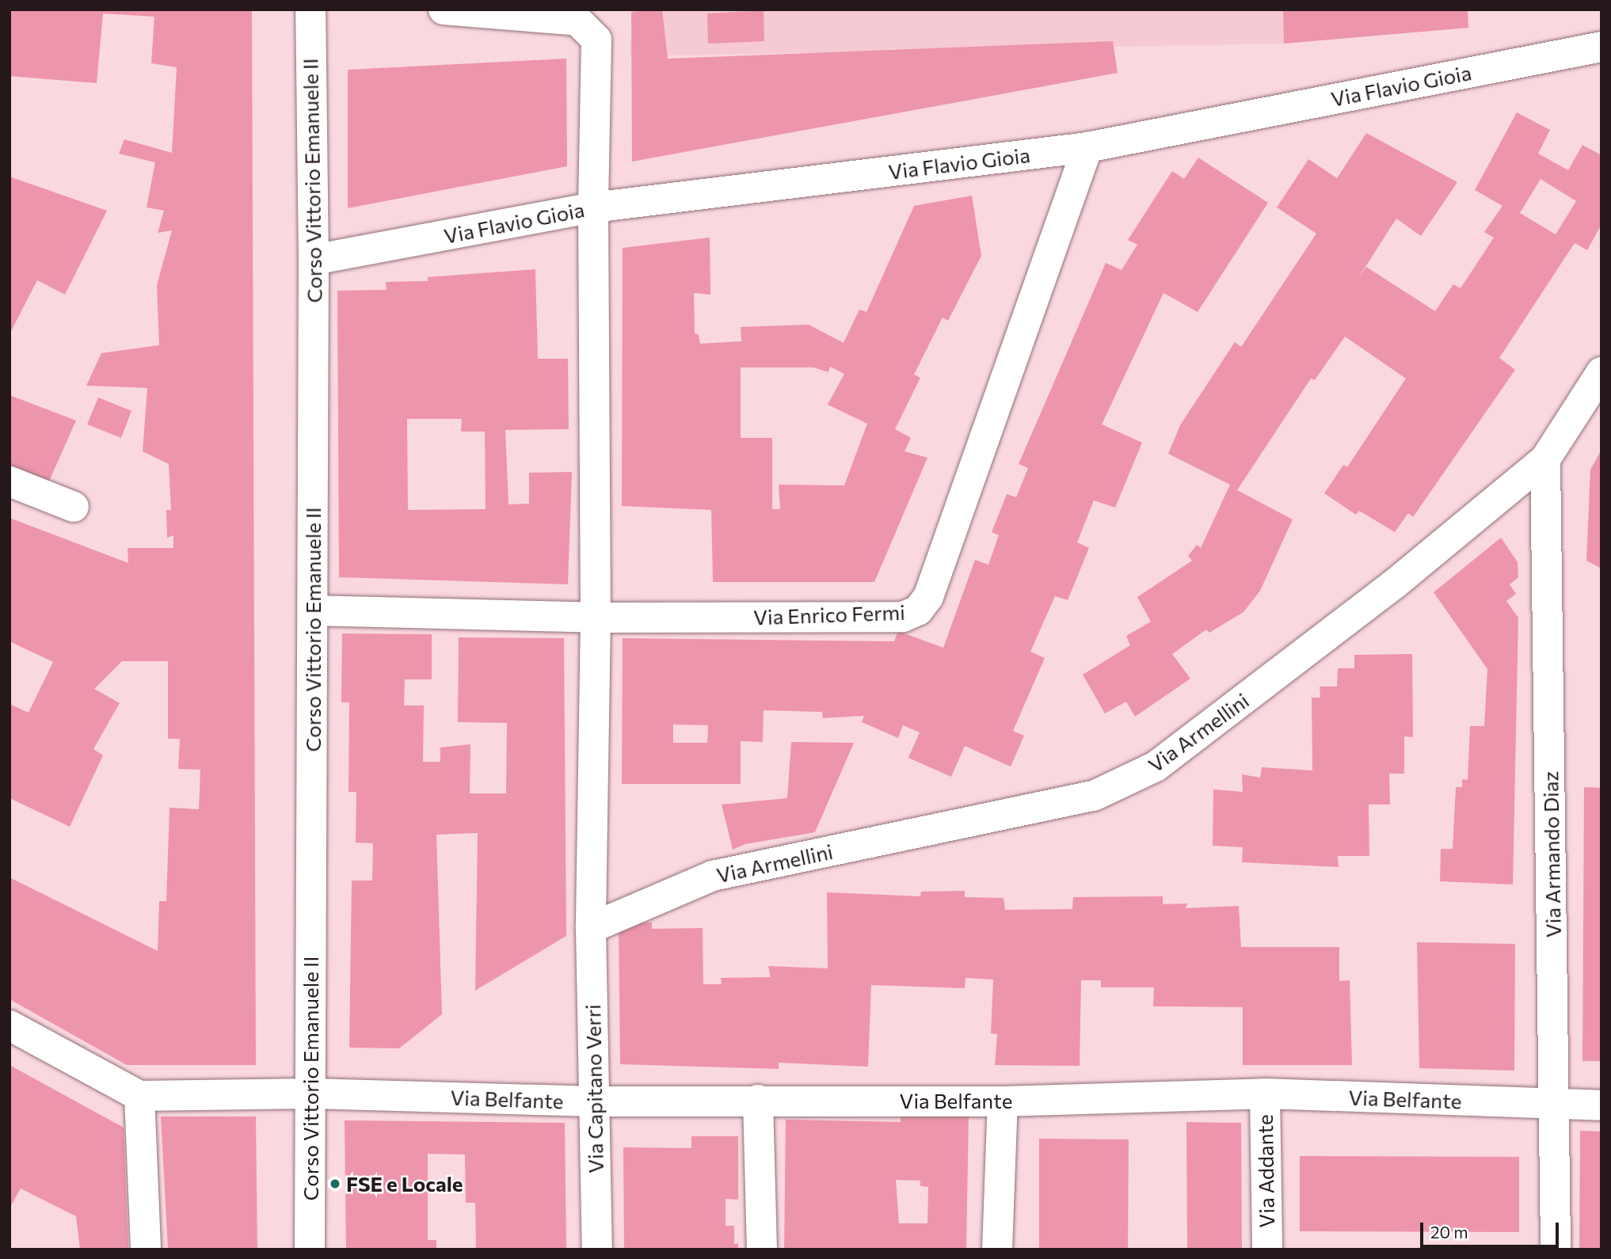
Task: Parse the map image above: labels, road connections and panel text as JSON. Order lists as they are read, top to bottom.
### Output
{
  "streets": {
    "street": [
      "Via Flavio Gioia",
      "Corso Vittorio Emanuele II",
      "Via Enrico Fermi",
      "Via Armellini",
      "Via Armando Diaz",
      "Via Capitano Verri",
      "Via Belfante",
      "Via Addante"
    ]
  },
  "crossings": [
    ["Via Flavio Gioia", "Corso Vittorio Emanuele II"],
    ["Via Flavio Gioia", "Via Enrico Fermi"],
    ["Via Flavio Gioia", "Via Capitano Verri"],
    ["Corso Vittorio Emanuele II", "Via Enrico Fermi"],
    ["Corso Vittorio Emanuele II", "Via Belfante"],
    ["Via Enrico Fermi", "Via Capitano Verri"],
    ["Via Armellini", "Via Armando Diaz"],
    ["Via Armellini", "Via Capitano Verri"],
    ["Via Armando Diaz", "Via Belfante"],
    ["Via Capitano Verri", "Via Belfante"],
    ["Via Belfante", "Via Addante"]
  ],
  "places": ["FSE e Locale"],
  "scale_bar": "20 m"
}
